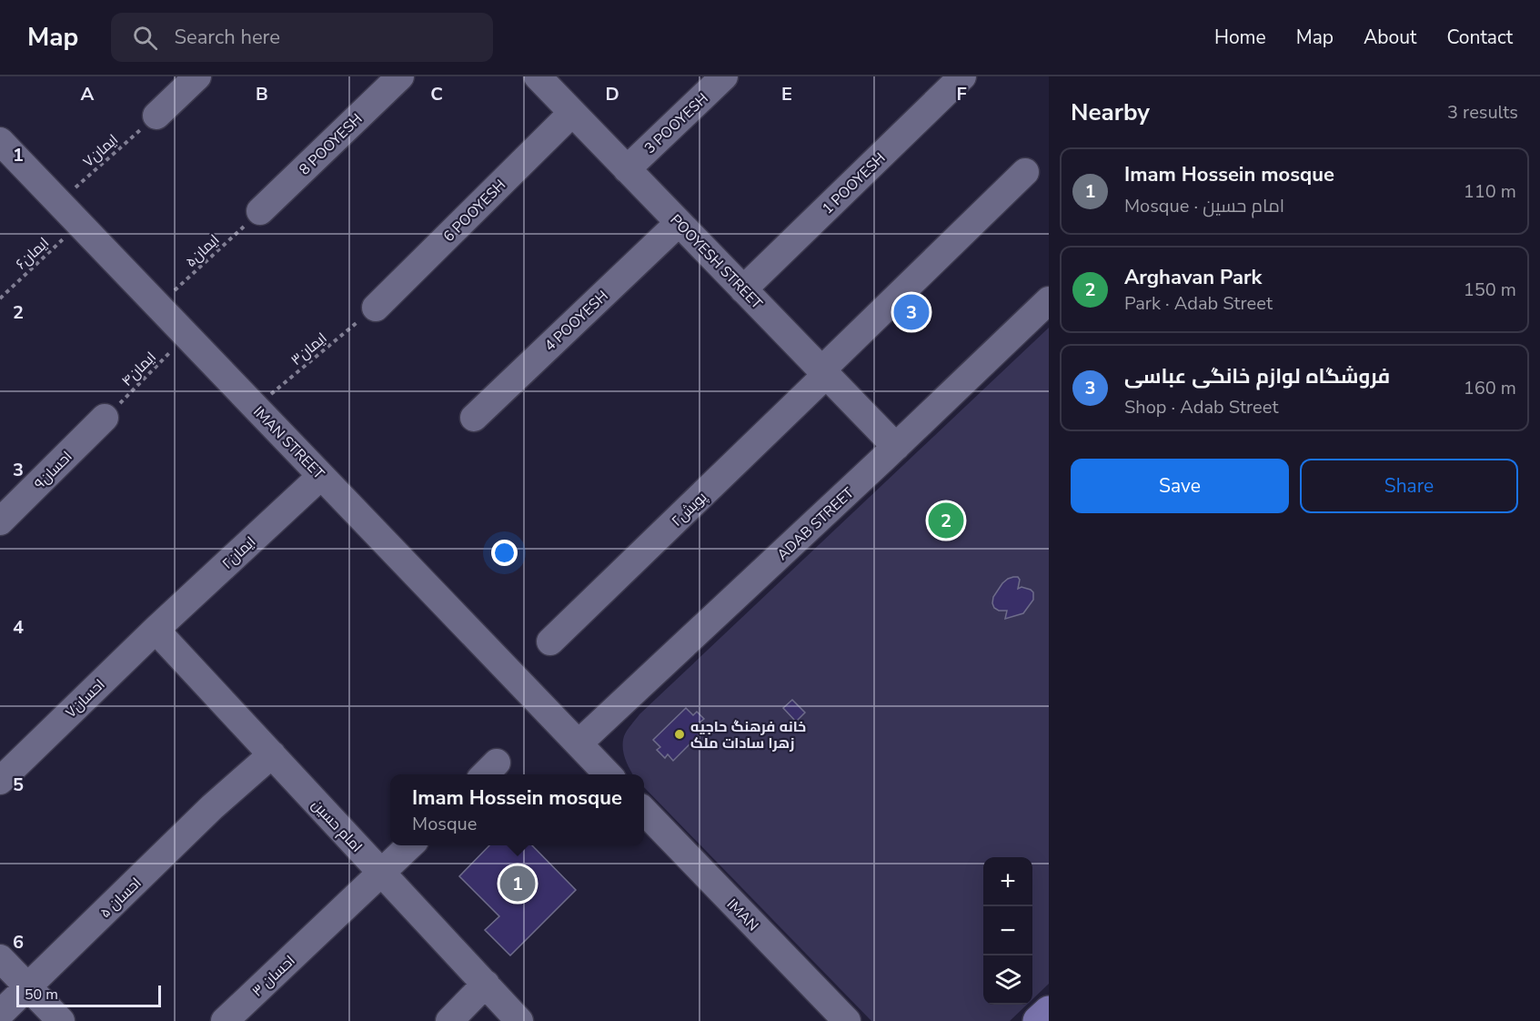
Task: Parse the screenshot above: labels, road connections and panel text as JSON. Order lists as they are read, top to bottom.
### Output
{
  "streets": {
    "street": [
      "3 POOYESH",
      "8 POOYESH",
      "1 POOYESH",
      "6 POOYESH",
      "POOYESH STREET",
      "4 POOYESH",
      "IMAN STREET",
      "احسان۹",
      "پویش۲",
      "ADAB STREET",
      "ایمان۲",
      "احسان۷",
      "امام حسین",
      "احسان ۵",
      "IMAN",
      "احسان ۳"
    ],
    "path": [
      "ایمان۷",
      "ایمان۵",
      "ایمان۶",
      "ایمان۳",
      "ایمان۴"
    ]
  },
  "crossings": [
    ["3 POOYESH", "POOYESH STREET"],
    ["8 POOYESH", "ایمان۵"],
    ["ایمان۷", "IMAN STREET"],
    ["1 POOYESH", "POOYESH STREET"],
    ["6 POOYESH", "POOYESH STREET"],
    ["6 POOYESH", "ایمان۳"],
    ["ایمان۵", "IMAN STREET"],
    ["ایمان۶", "IMAN STREET"],
    ["POOYESH STREET", "4 POOYESH"],
    ["POOYESH STREET", "پویش۲"],
    ["POOYESH STREET", "ADAB STREET"],
    ["ایمان۳", "IMAN STREET"],
    ["ایمان۴", "IMAN STREET"],
    ["ایمان۴", "احسان۹"],
    ["IMAN STREET", "ADAB STREET"],
    ["IMAN STREET", "ایمان۲"],
    ["ایمان۲", "احسان۷"],
    ["ایمان۲", "امام حسین"],
    ["احسان۷", "امام حسین"],
    ["امام حسین", "احسان ۵"],
    ["امام حسین", "احسان ۳"]
  ],
  "places": ["خانه فرهنگ حاجیه زهرا سادات ملک"],
  "scale_bar": "50 m",
  "page": {
    "header": "Map",
    "search": "Search here",
    "nav": [
      "Home",
      "Map",
      "About",
      "Contact"
    ],
    "heading": ["Nearby", "3 results"],
    "list": [
      {
        "mark": "1",
        "name": "Imam Hossein mosque",
        "note": "Mosque · امام حسین",
        "value": "110 m"
      },
      {
        "mark": "2",
        "name": "Arghavan Park",
        "note": "Park · Adab Street",
        "value": "150 m"
      },
      {
        "mark": "3",
        "name": "فروشگاه لوازم خانگی عباسی",
        "note": "Shop · Adab Street",
        "value": "160 m"
      }
    ],
    "pins": ["3", "2", "1"],
    "buttons": ["Save", "Share"],
    "popup": ["Imam Hossein mosque", "Mosque"],
    "map_buttons": ["+", "−"],
    "scale": "50 m"
  },
  "grid": {
    "columns": [
      "A",
      "B",
      "C",
      "D",
      "E",
      "F"
    ],
    "rows": [
      "1",
      "2",
      "3",
      "4",
      "5",
      "6"
    ]
  }
}
